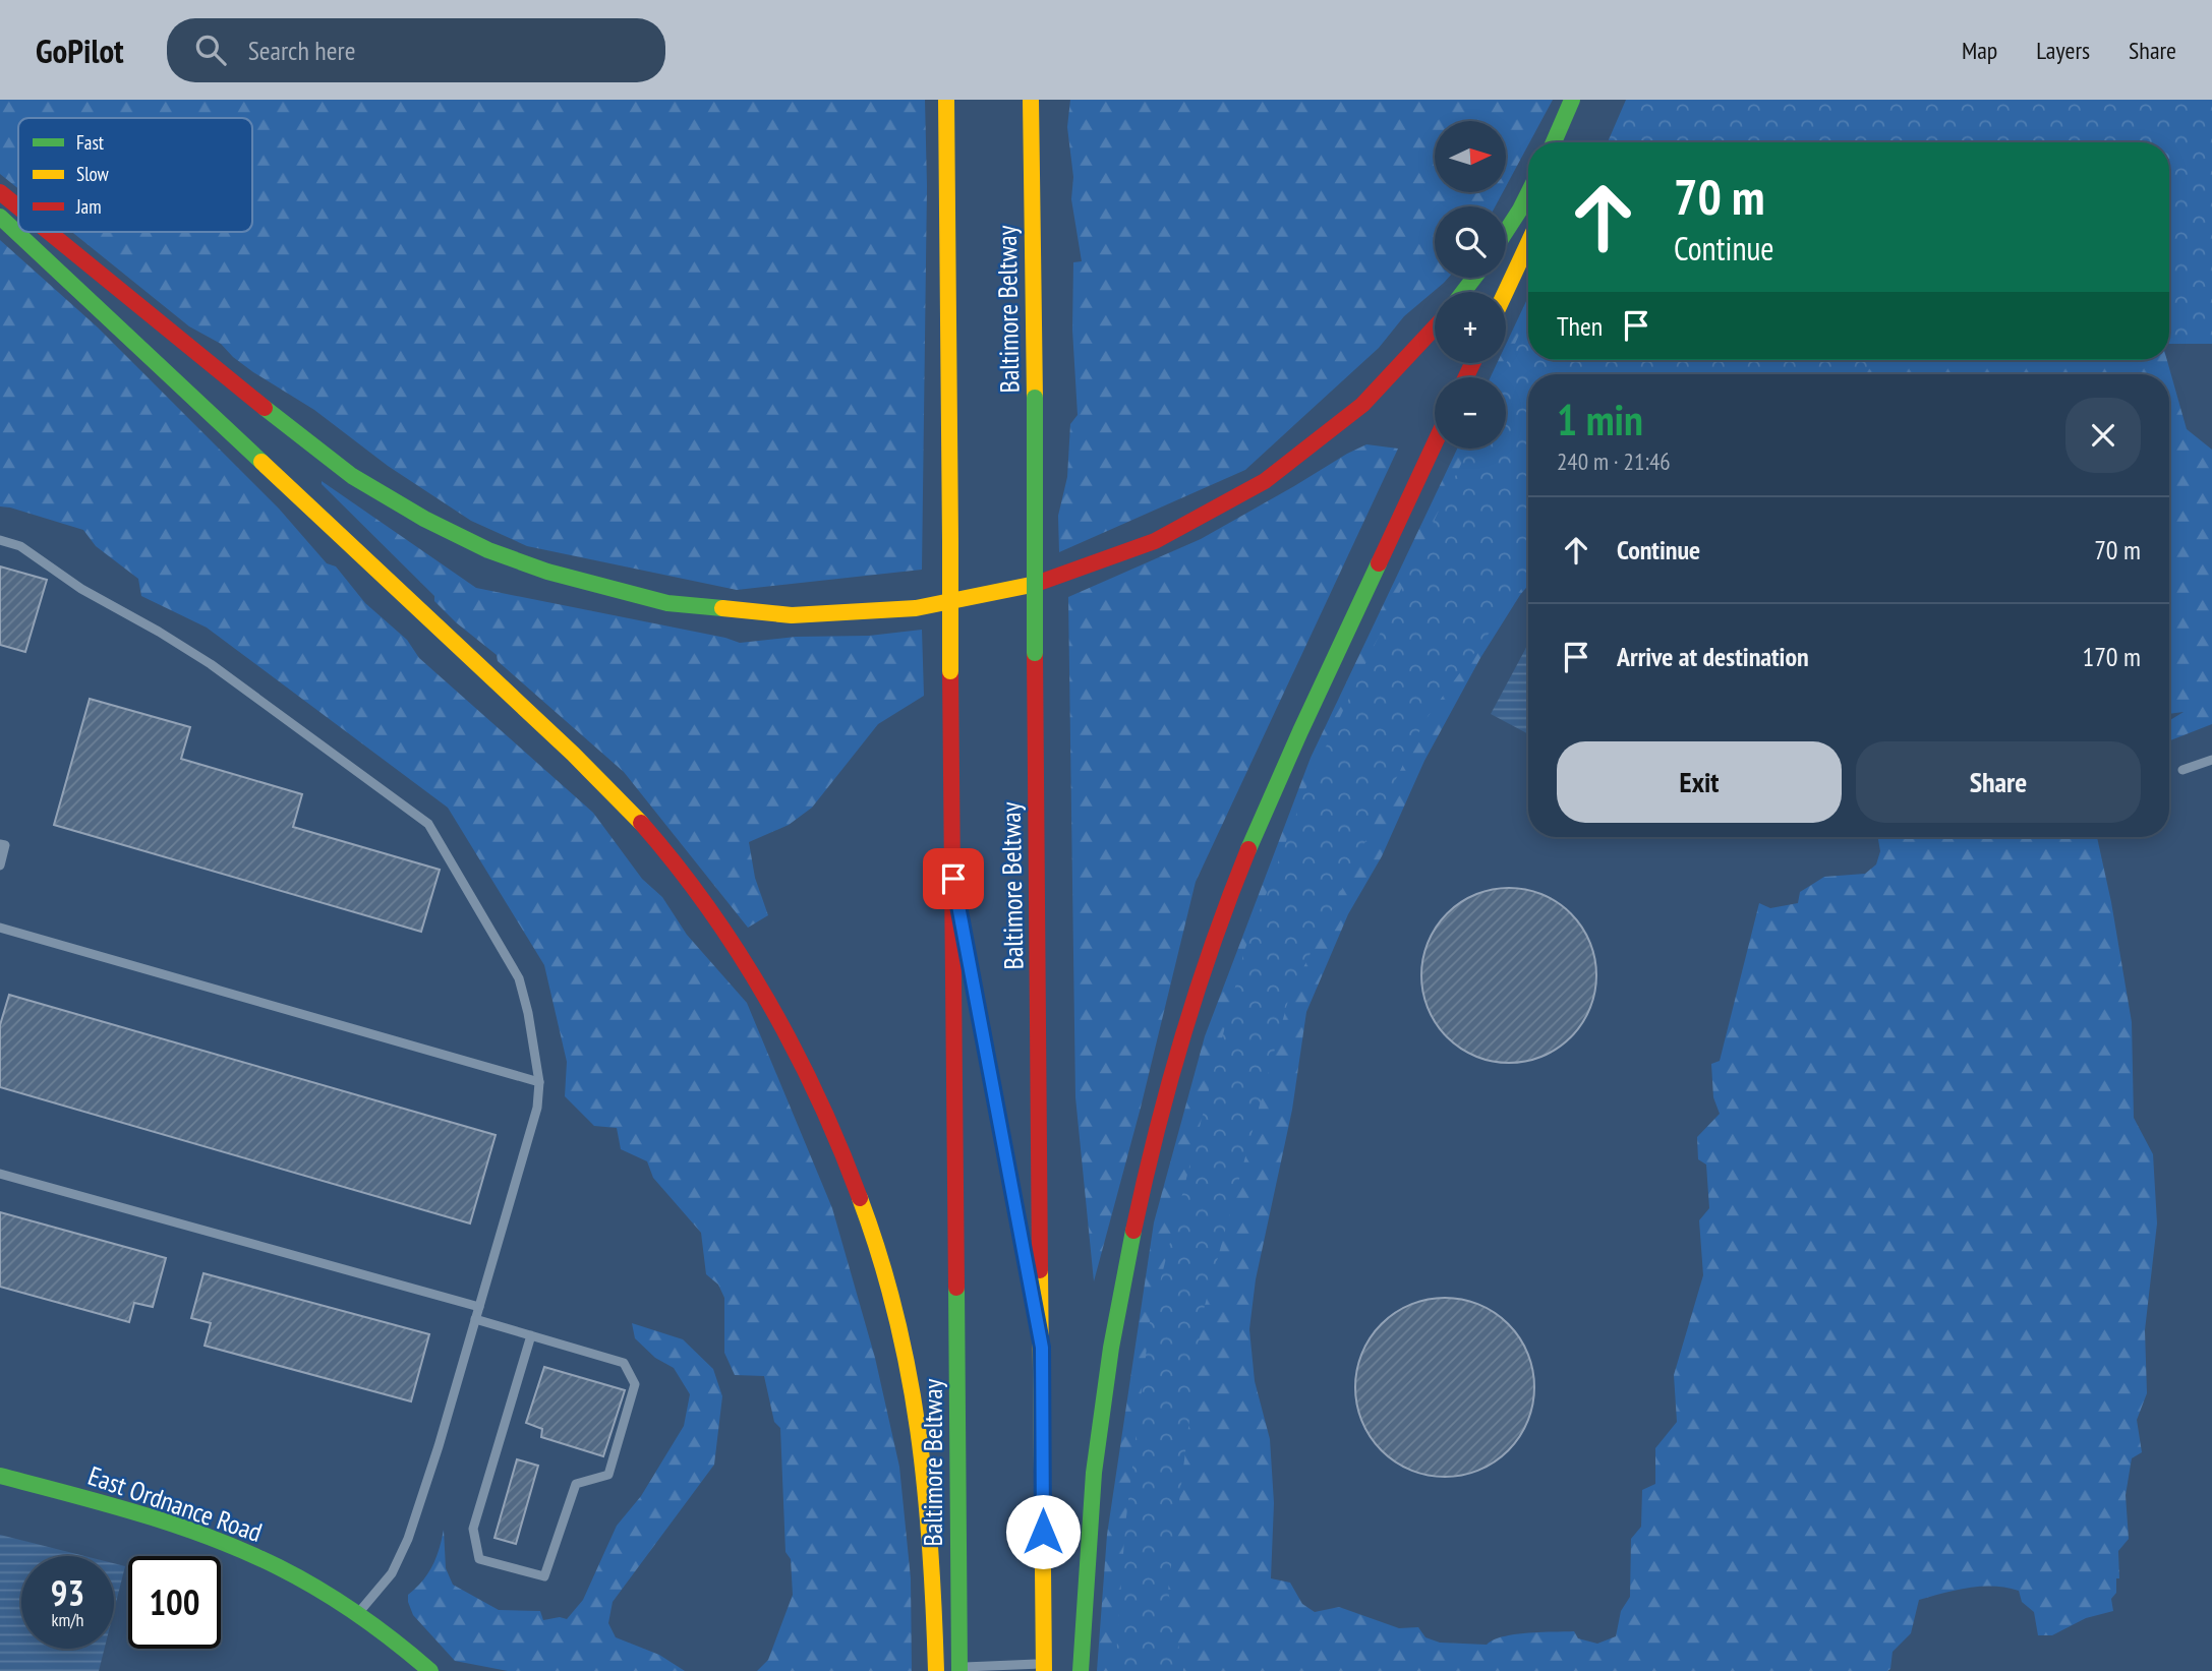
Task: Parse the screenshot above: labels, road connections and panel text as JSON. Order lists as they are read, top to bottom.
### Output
{
  "streets": {
    "main road": ["Baltimore Beltway", "East Ordnance Road"]
  },
  "legend": ["Fast", "Slow", "Jam"],
  "north": "right",
  "page": {
    "header": "GoPilot",
    "search": "Search here",
    "nav": ["Map", "Layers", "Share"],
    "map_buttons": ["+", "−"],
    "turn": ["70 m", "Continue"],
    "then": "Then",
    "heading": ["1 min", "240 m · 21:46"],
    "list": [
      {
        "name": "Continue",
        "value": "70 m"
      },
      {
        "name": "Arrive at destination",
        "value": "170 m"
      }
    ],
    "buttons": ["Exit", "Share"],
    "speed": "93 km/h",
    "limit": "100"
  }
}
